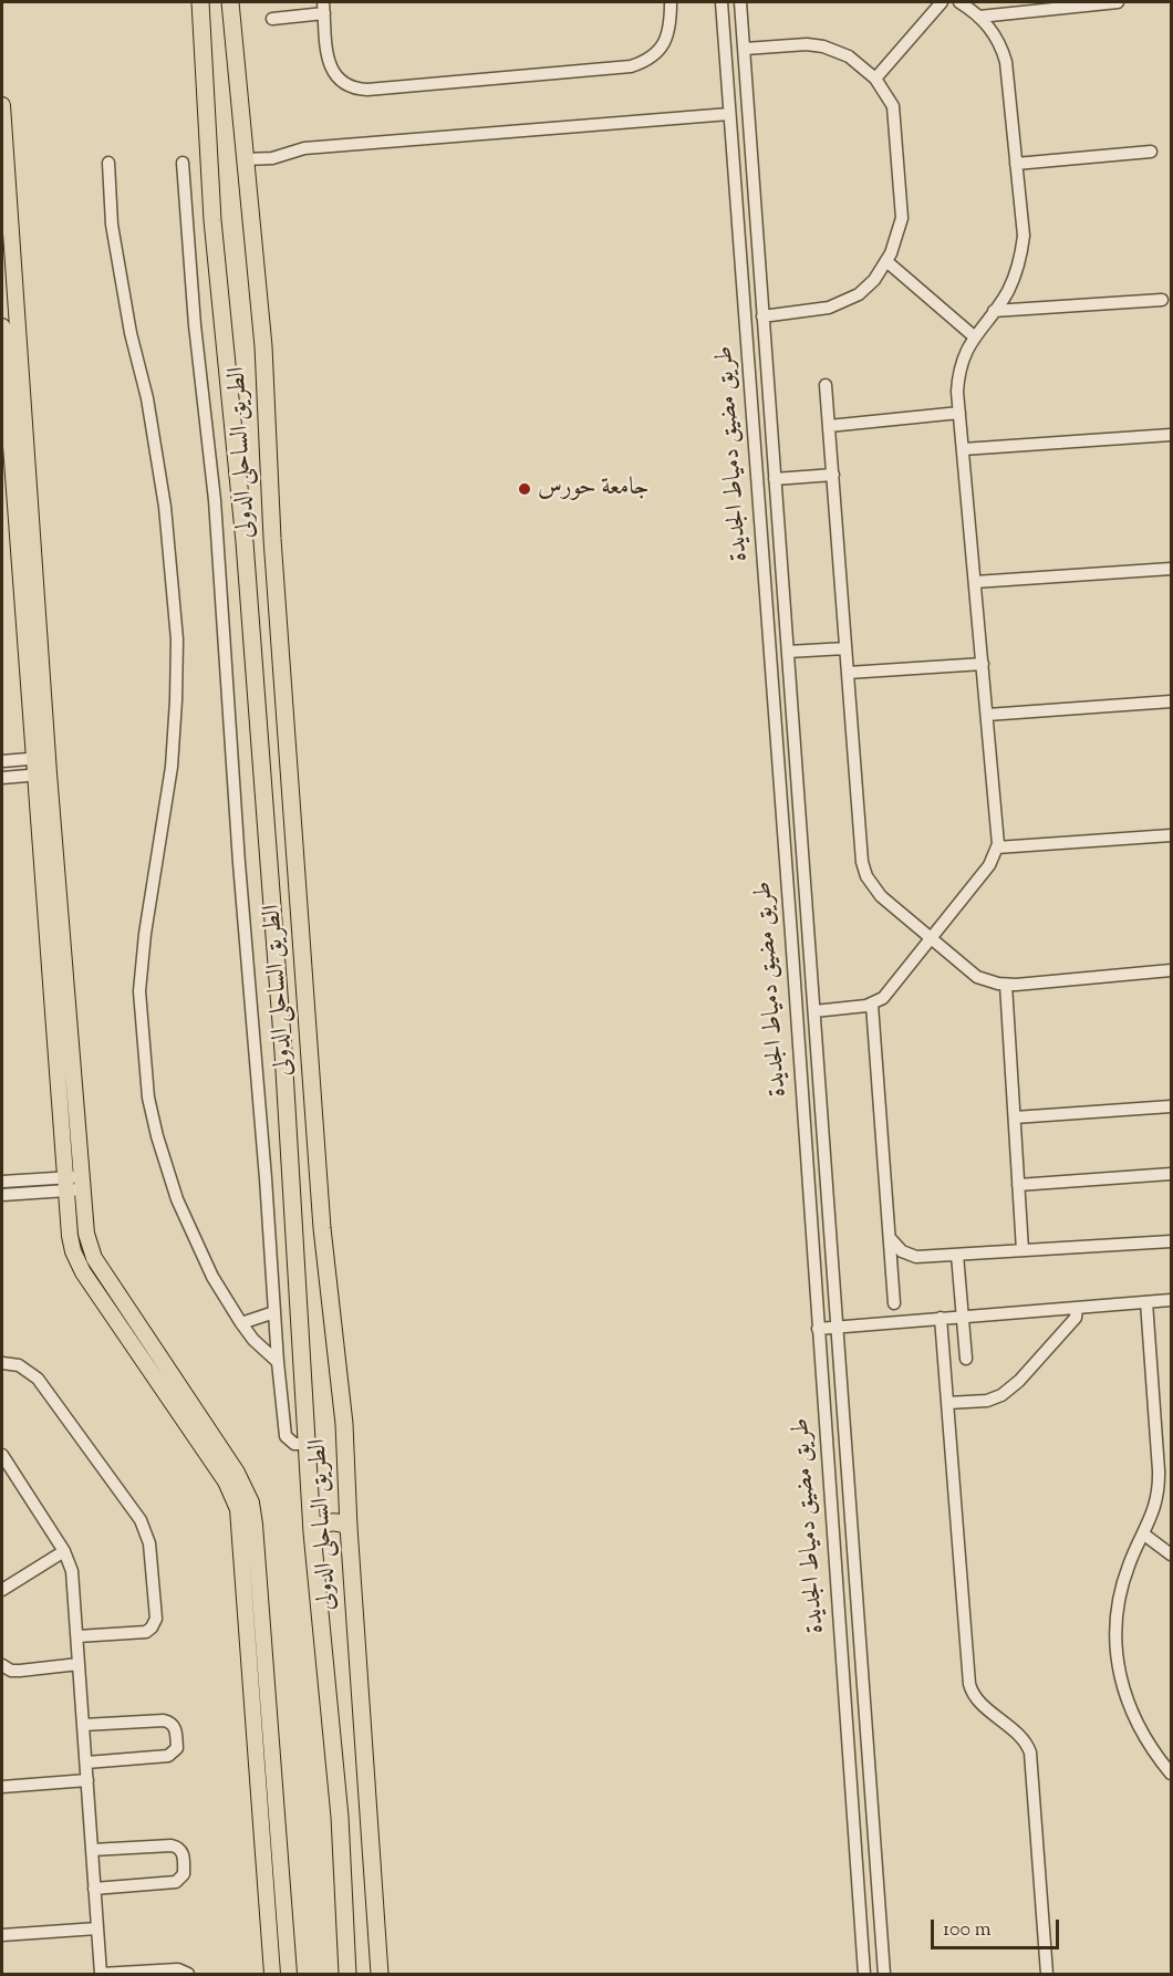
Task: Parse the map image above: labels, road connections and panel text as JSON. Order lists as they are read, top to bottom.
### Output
{
  "streets": {
    "highway": ["الطريق الساحلى الدولى"],
    "street": ["طريق مضيق دمياط الجديدة"]
  },
  "places": ["جامعة حورس"],
  "scale_bar": "100 m"
}
